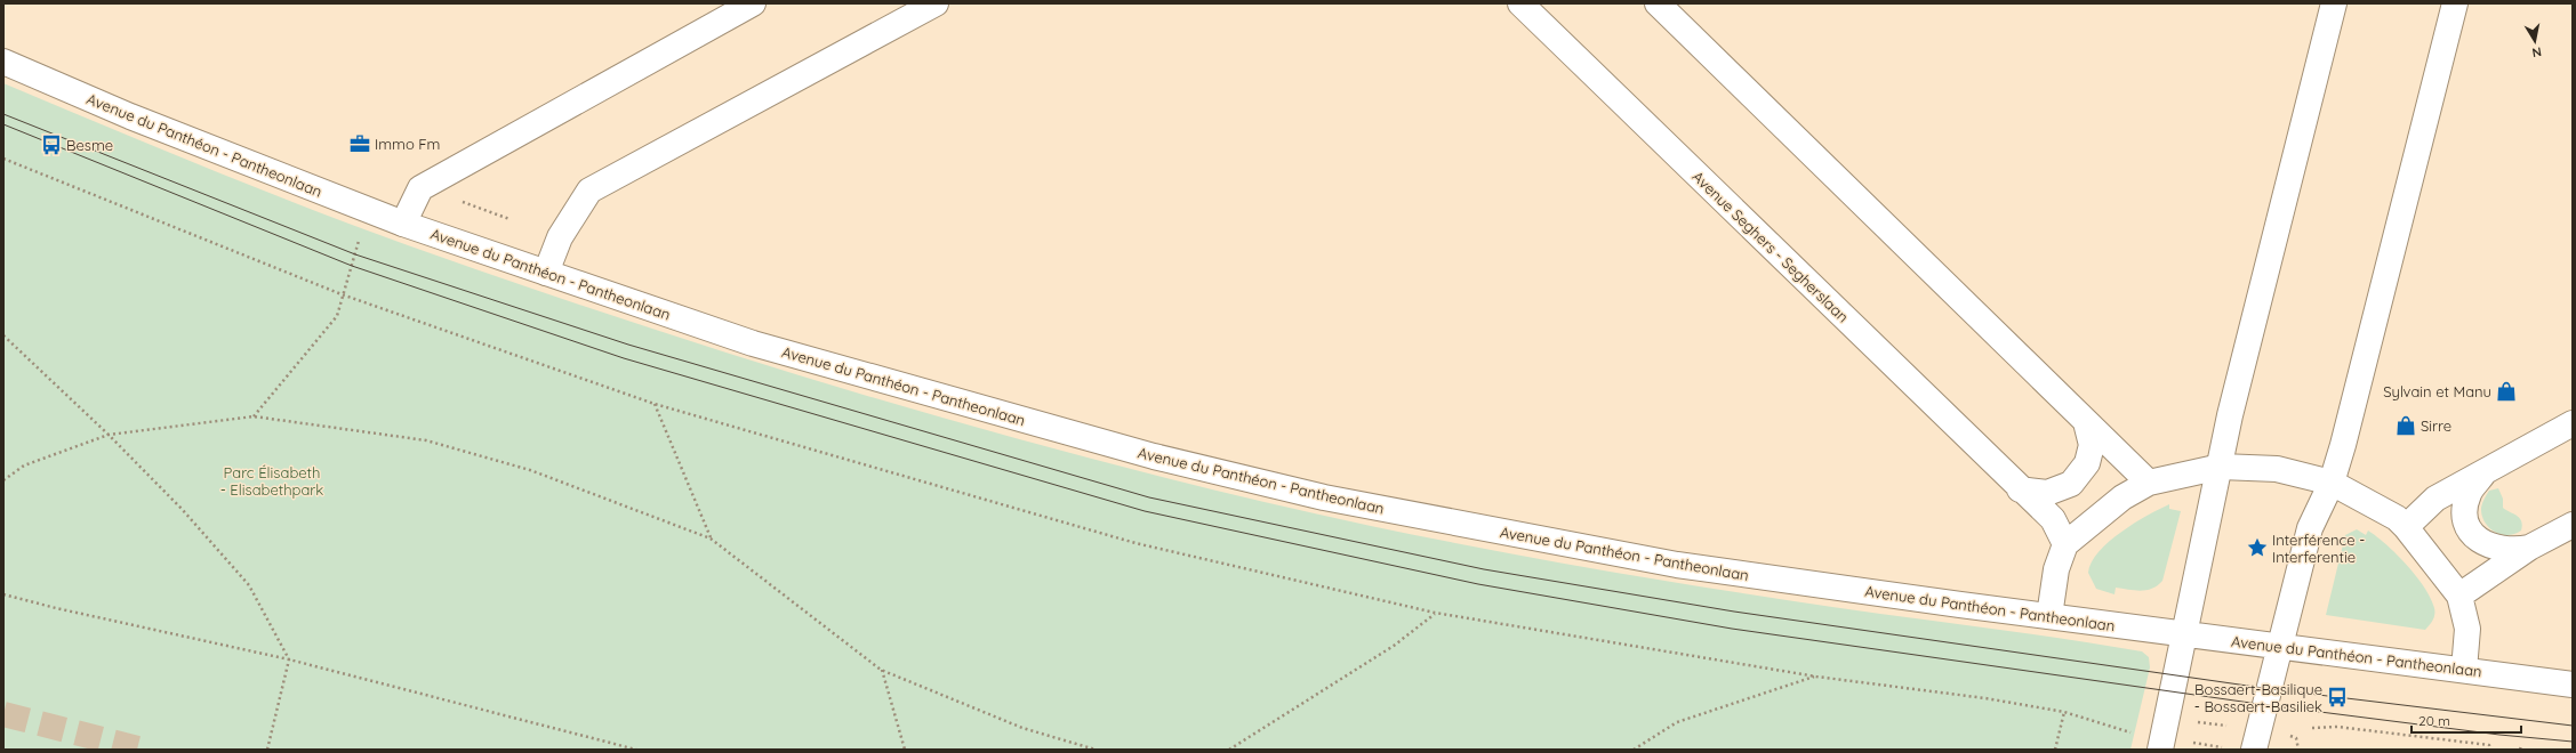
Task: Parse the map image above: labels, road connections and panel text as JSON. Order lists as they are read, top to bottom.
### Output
{
  "streets": {
    "main road": ["Avenue du Panthéon - Pantheonlaan", "Avenue Seghers - Segherslaan"]
  },
  "parks": ["Parc Élisabeth - Elisabethpark"],
  "places": {
    "office": ["Immo Fm"],
    "bus stop": ["Besme", "Bossaert-Basilique - Bossaert-Basiliek"],
    "shop": ["Sylvain et Manu", "Sirre"],
    "place": ["Interférence - Interferentie"]
  },
  "scale_bar": "20 m",
  "north": "bottom"
}
